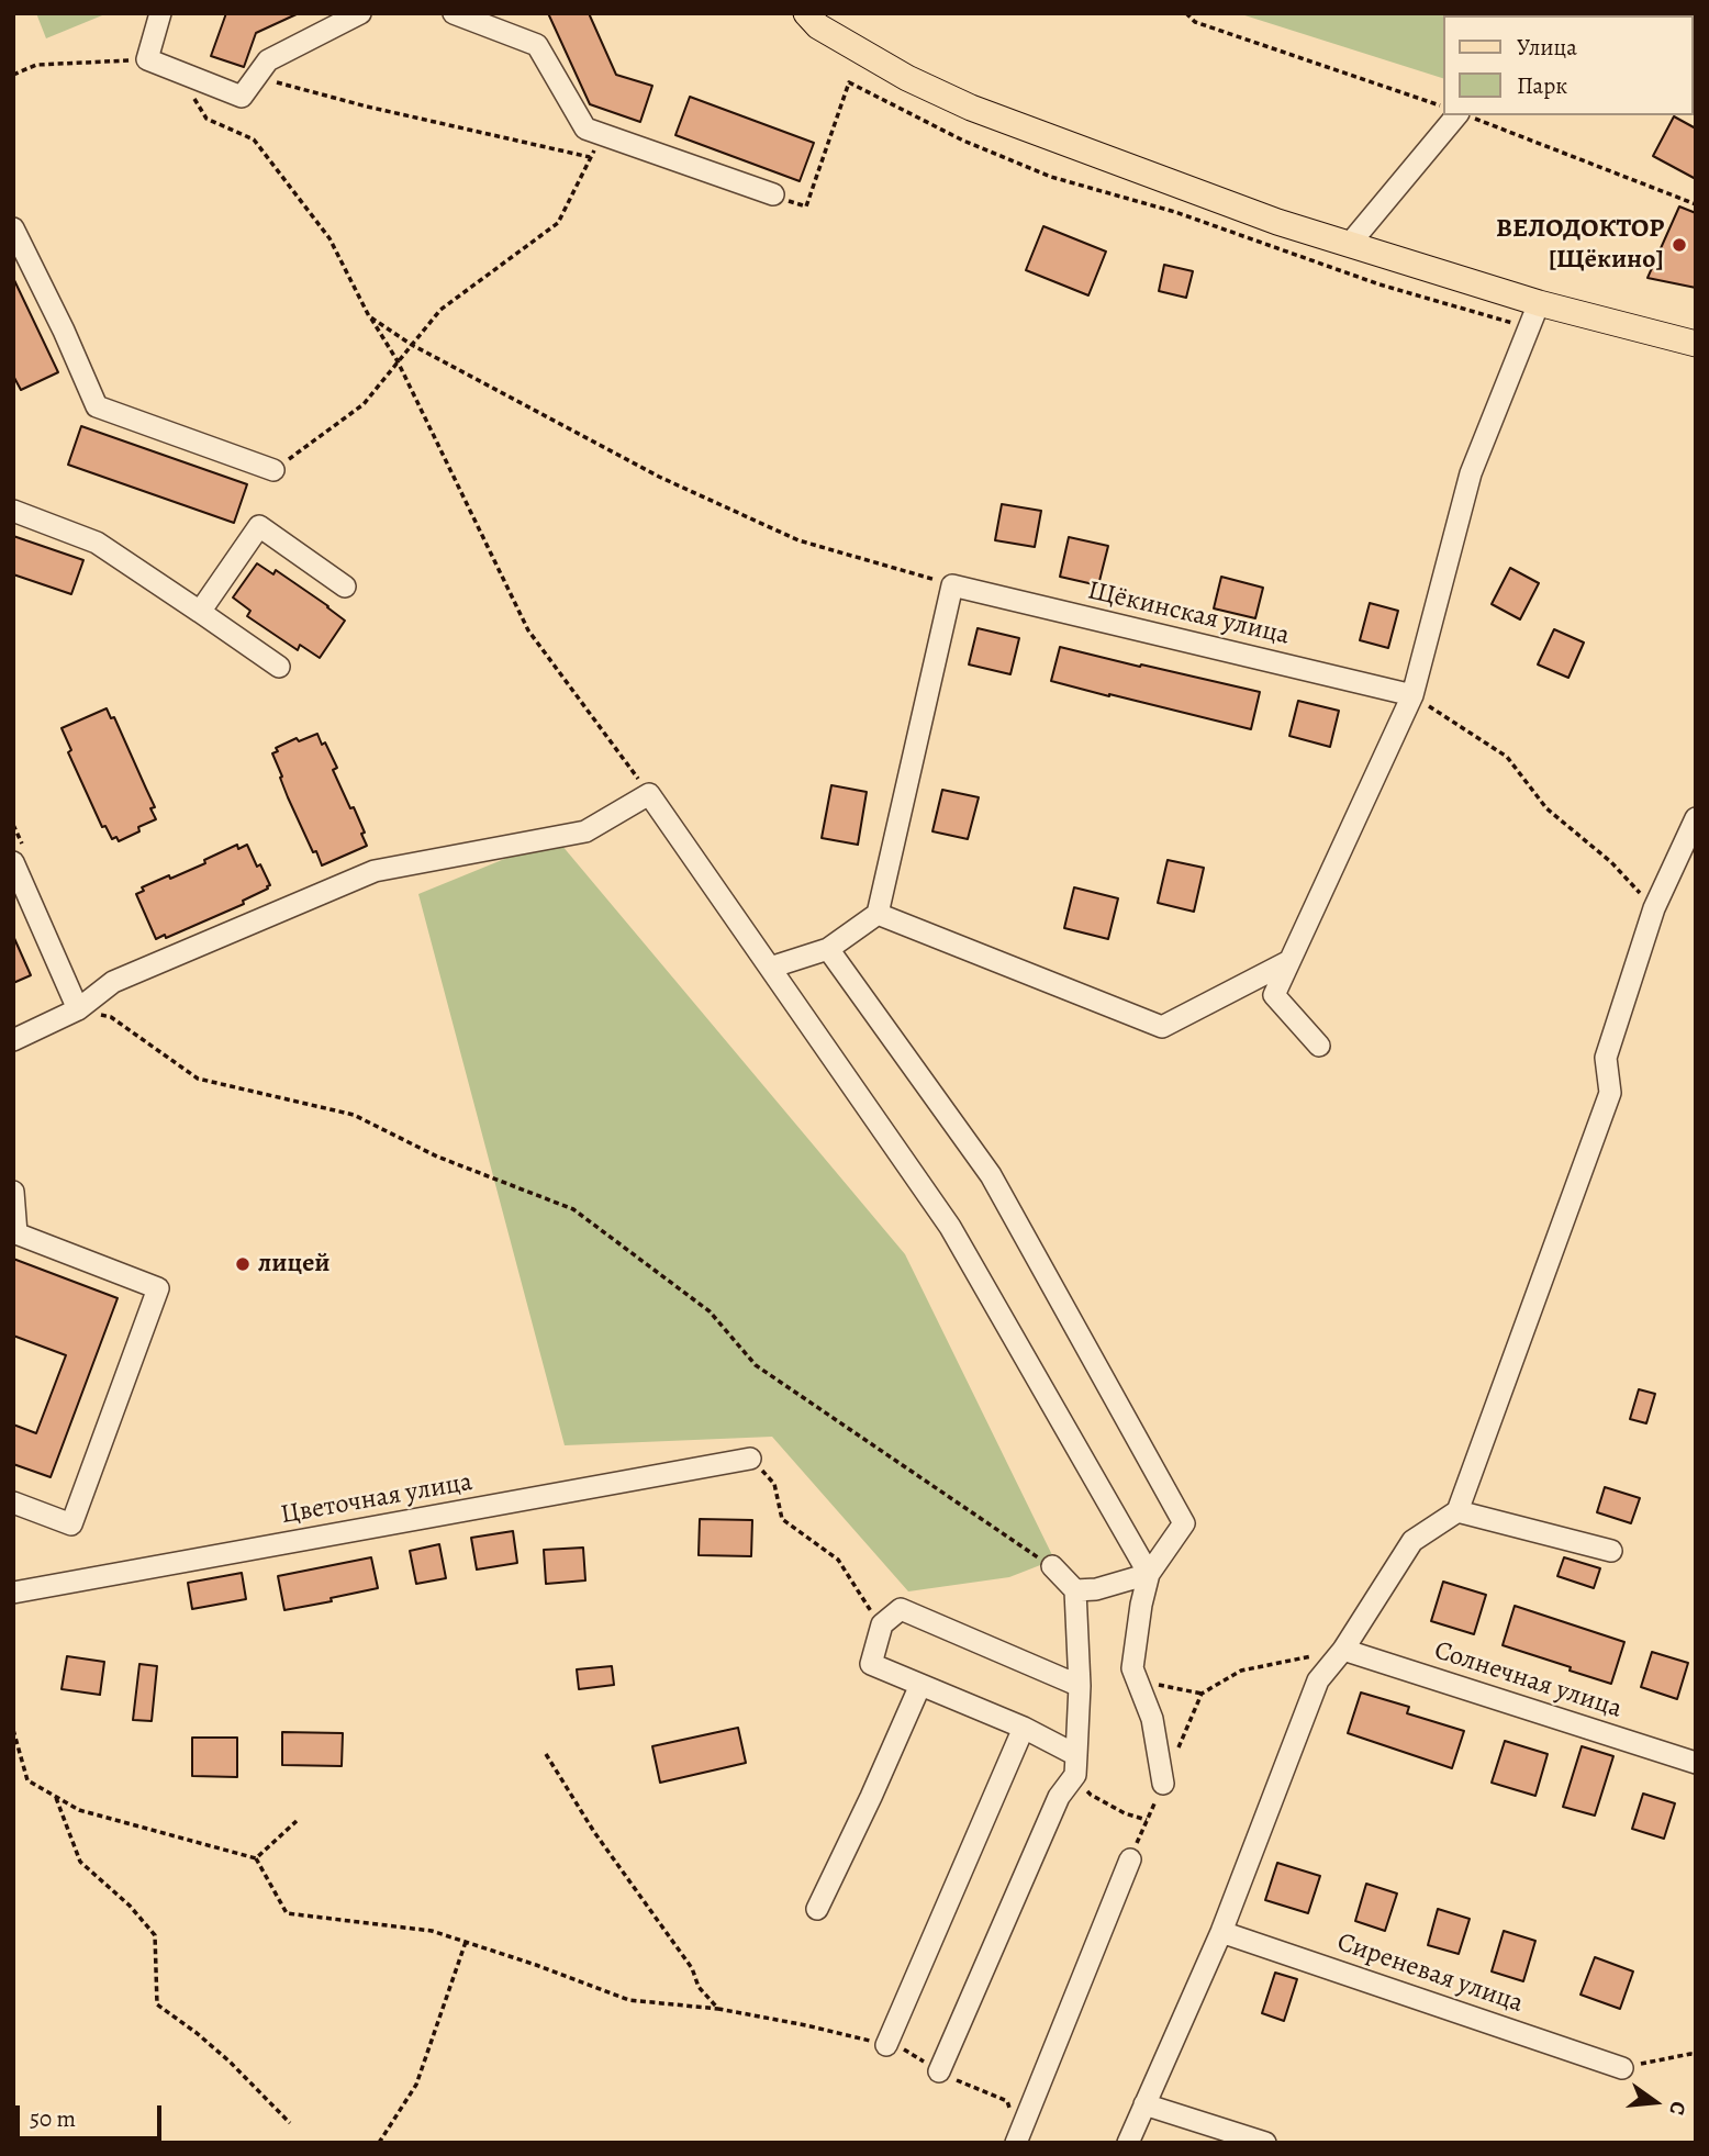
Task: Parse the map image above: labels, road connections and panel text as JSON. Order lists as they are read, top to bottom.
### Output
{
  "streets": {
    "street": [
      "Щёкинская улица",
      "Цветочная улица",
      "Солнечная улица",
      "Сиреневая улица"
    ]
  },
  "places": ["ВЕЛОДОКТОР [Щёкино]", "лицей"],
  "legend": ["Улица", "Парк"],
  "scale_bar": "50 m",
  "north": "right"
}
